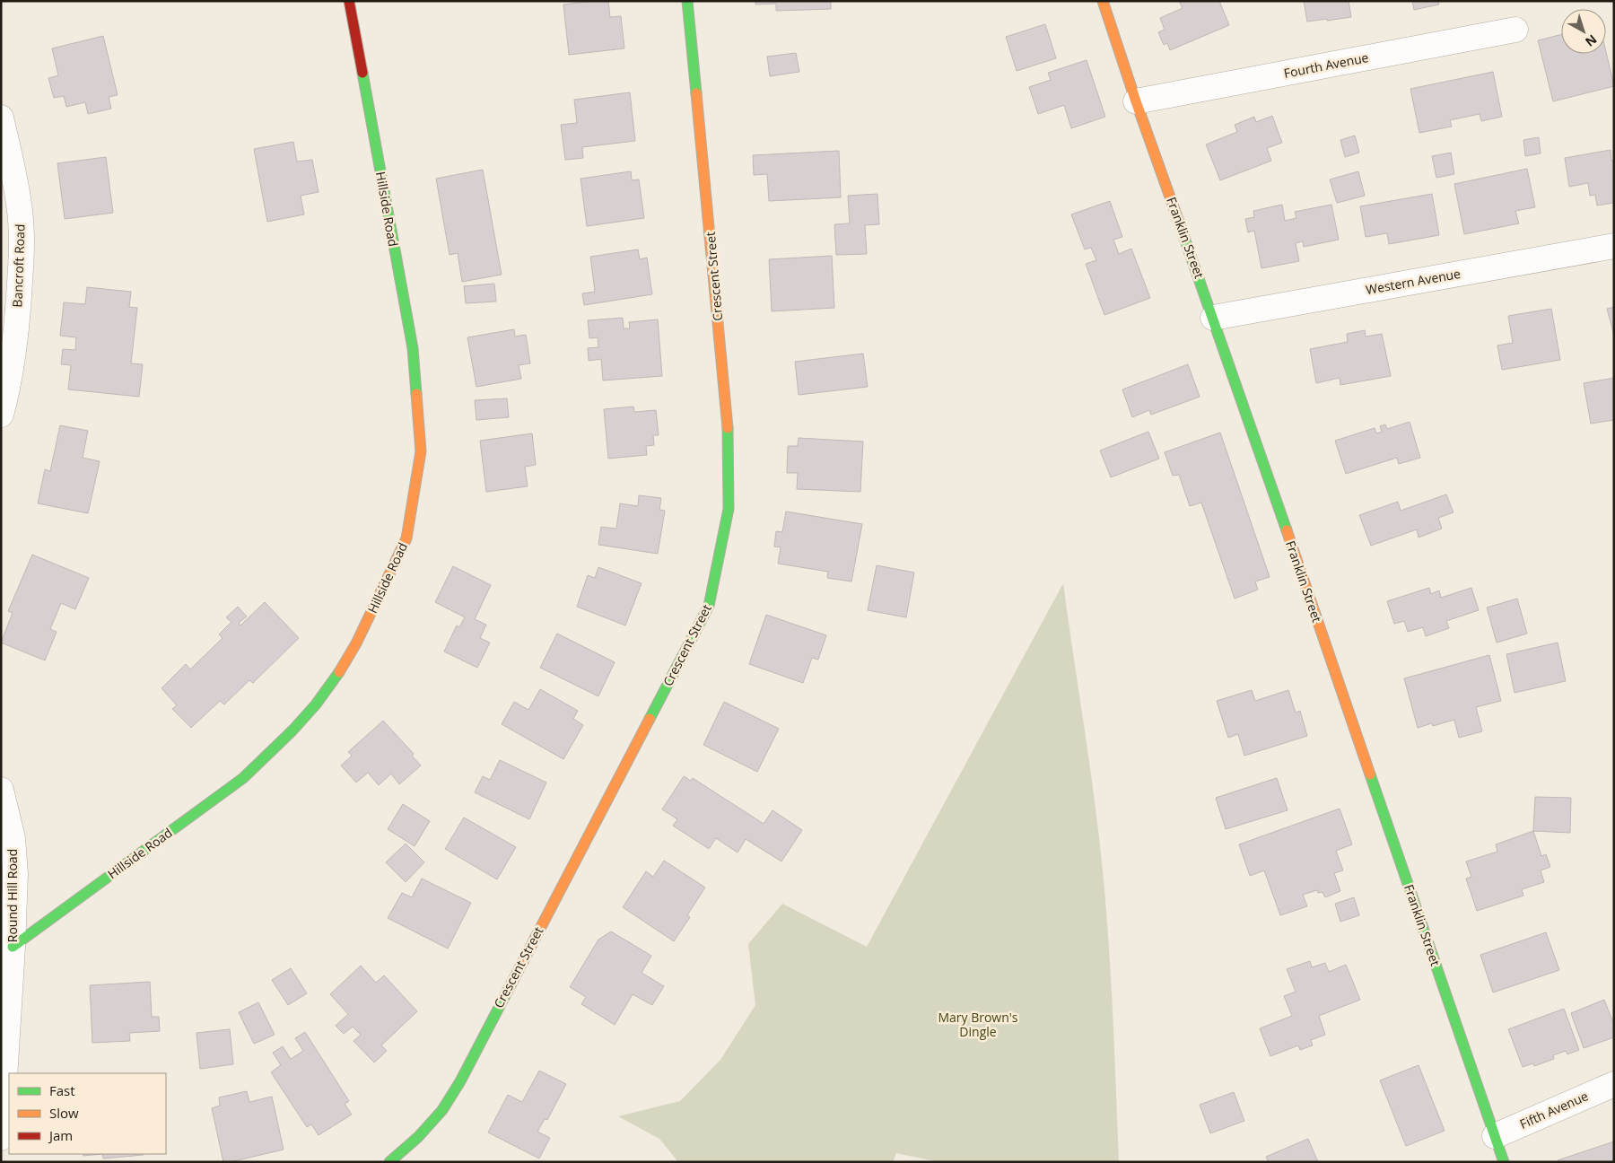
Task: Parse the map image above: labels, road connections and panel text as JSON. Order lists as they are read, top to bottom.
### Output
{
  "streets": {
    "street": [
      "Fourth Avenue",
      "Hillside Road",
      "Franklin Street",
      "Bancroft Road",
      "Crescent Street",
      "Western Avenue",
      "Round Hill Road",
      "Fifth Avenue"
    ]
  },
  "crossings": [
    ["Fourth Avenue", "Franklin Street"],
    ["Hillside Road", "Round Hill Road"],
    ["Franklin Street", "Western Avenue"],
    ["Franklin Street", "Fifth Avenue"]
  ],
  "parks": ["Mary Brown's Dingle"],
  "legend": ["Fast", "Slow", "Jam"],
  "north": "bottom right"
}
